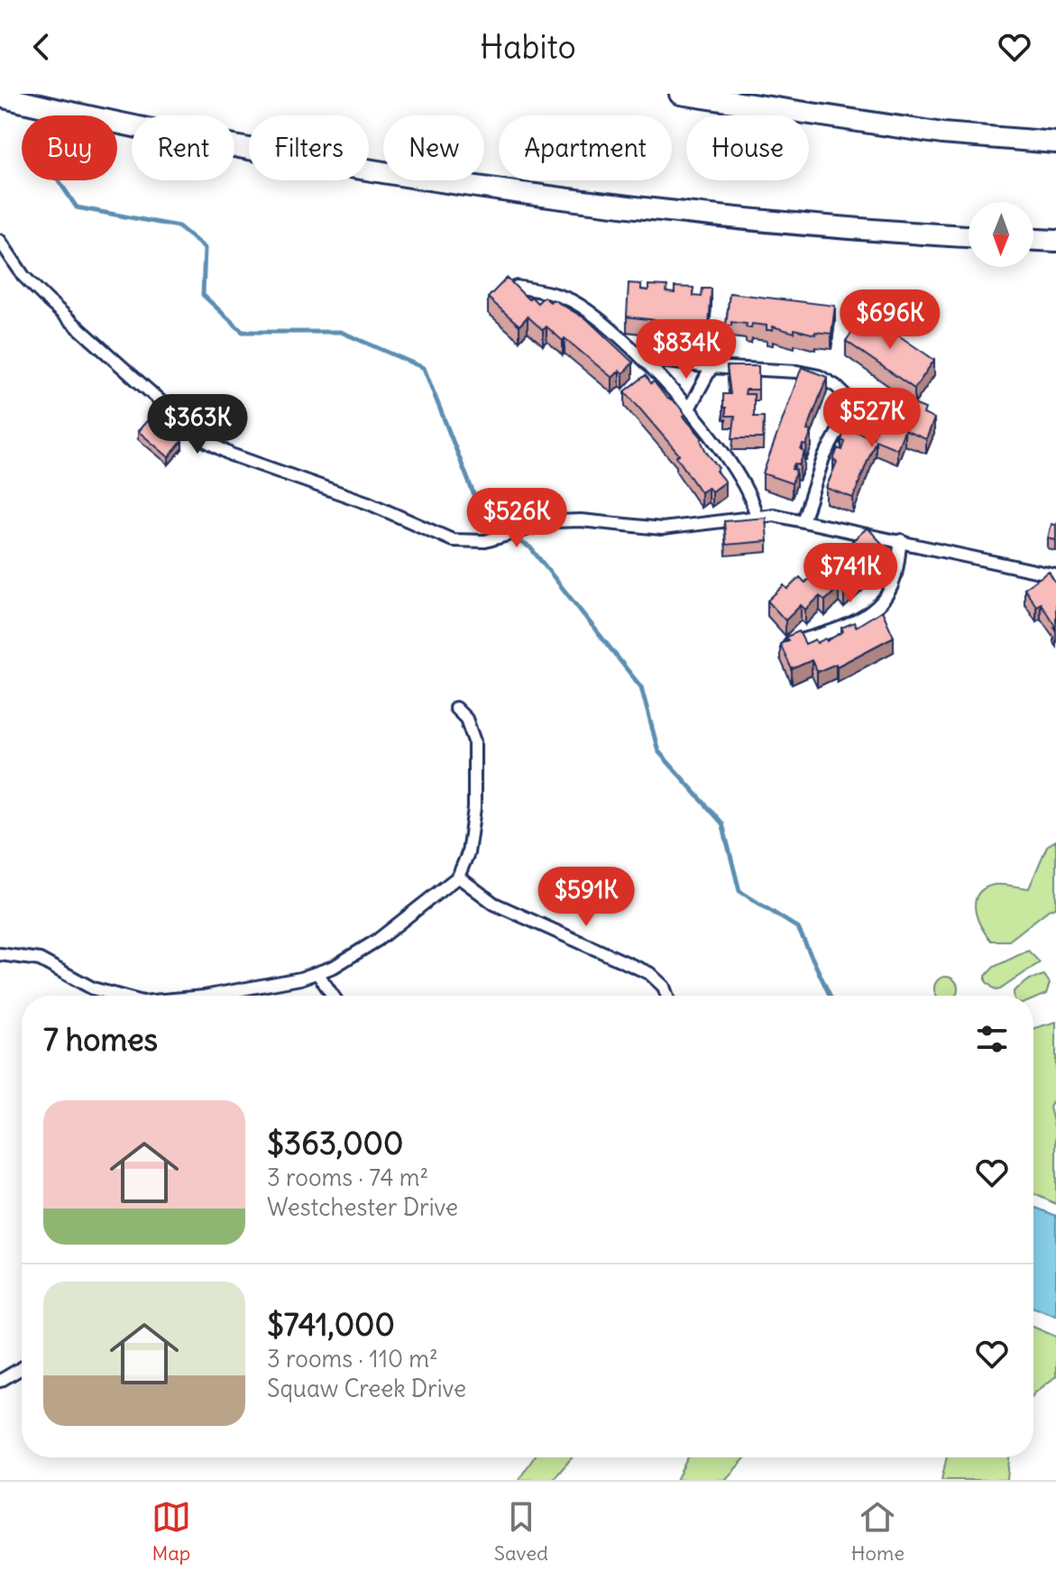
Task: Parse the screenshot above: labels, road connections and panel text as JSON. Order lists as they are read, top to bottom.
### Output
{
  "north": "bottom",
  "page": {
    "header": "Habito",
    "chip": [
      "Buy",
      "Rent",
      "Filters",
      "New",
      "Apartment",
      "House"
    ],
    "price": [
      "$696K",
      "$834K",
      "$527K",
      "$363K",
      "$526K",
      "$741K",
      "$591K"
    ],
    "heading": "7 homes",
    "list": [
      {
        "name": "$363,000",
        "note": "3 rooms · 74 m² · Westchester Drive"
      },
      {
        "name": "$741,000",
        "note": "3 rooms · 110 m² · Squaw Creek Drive"
      }
    ],
    "tabs": ["Map", "Saved", "Home"]
  }
}
